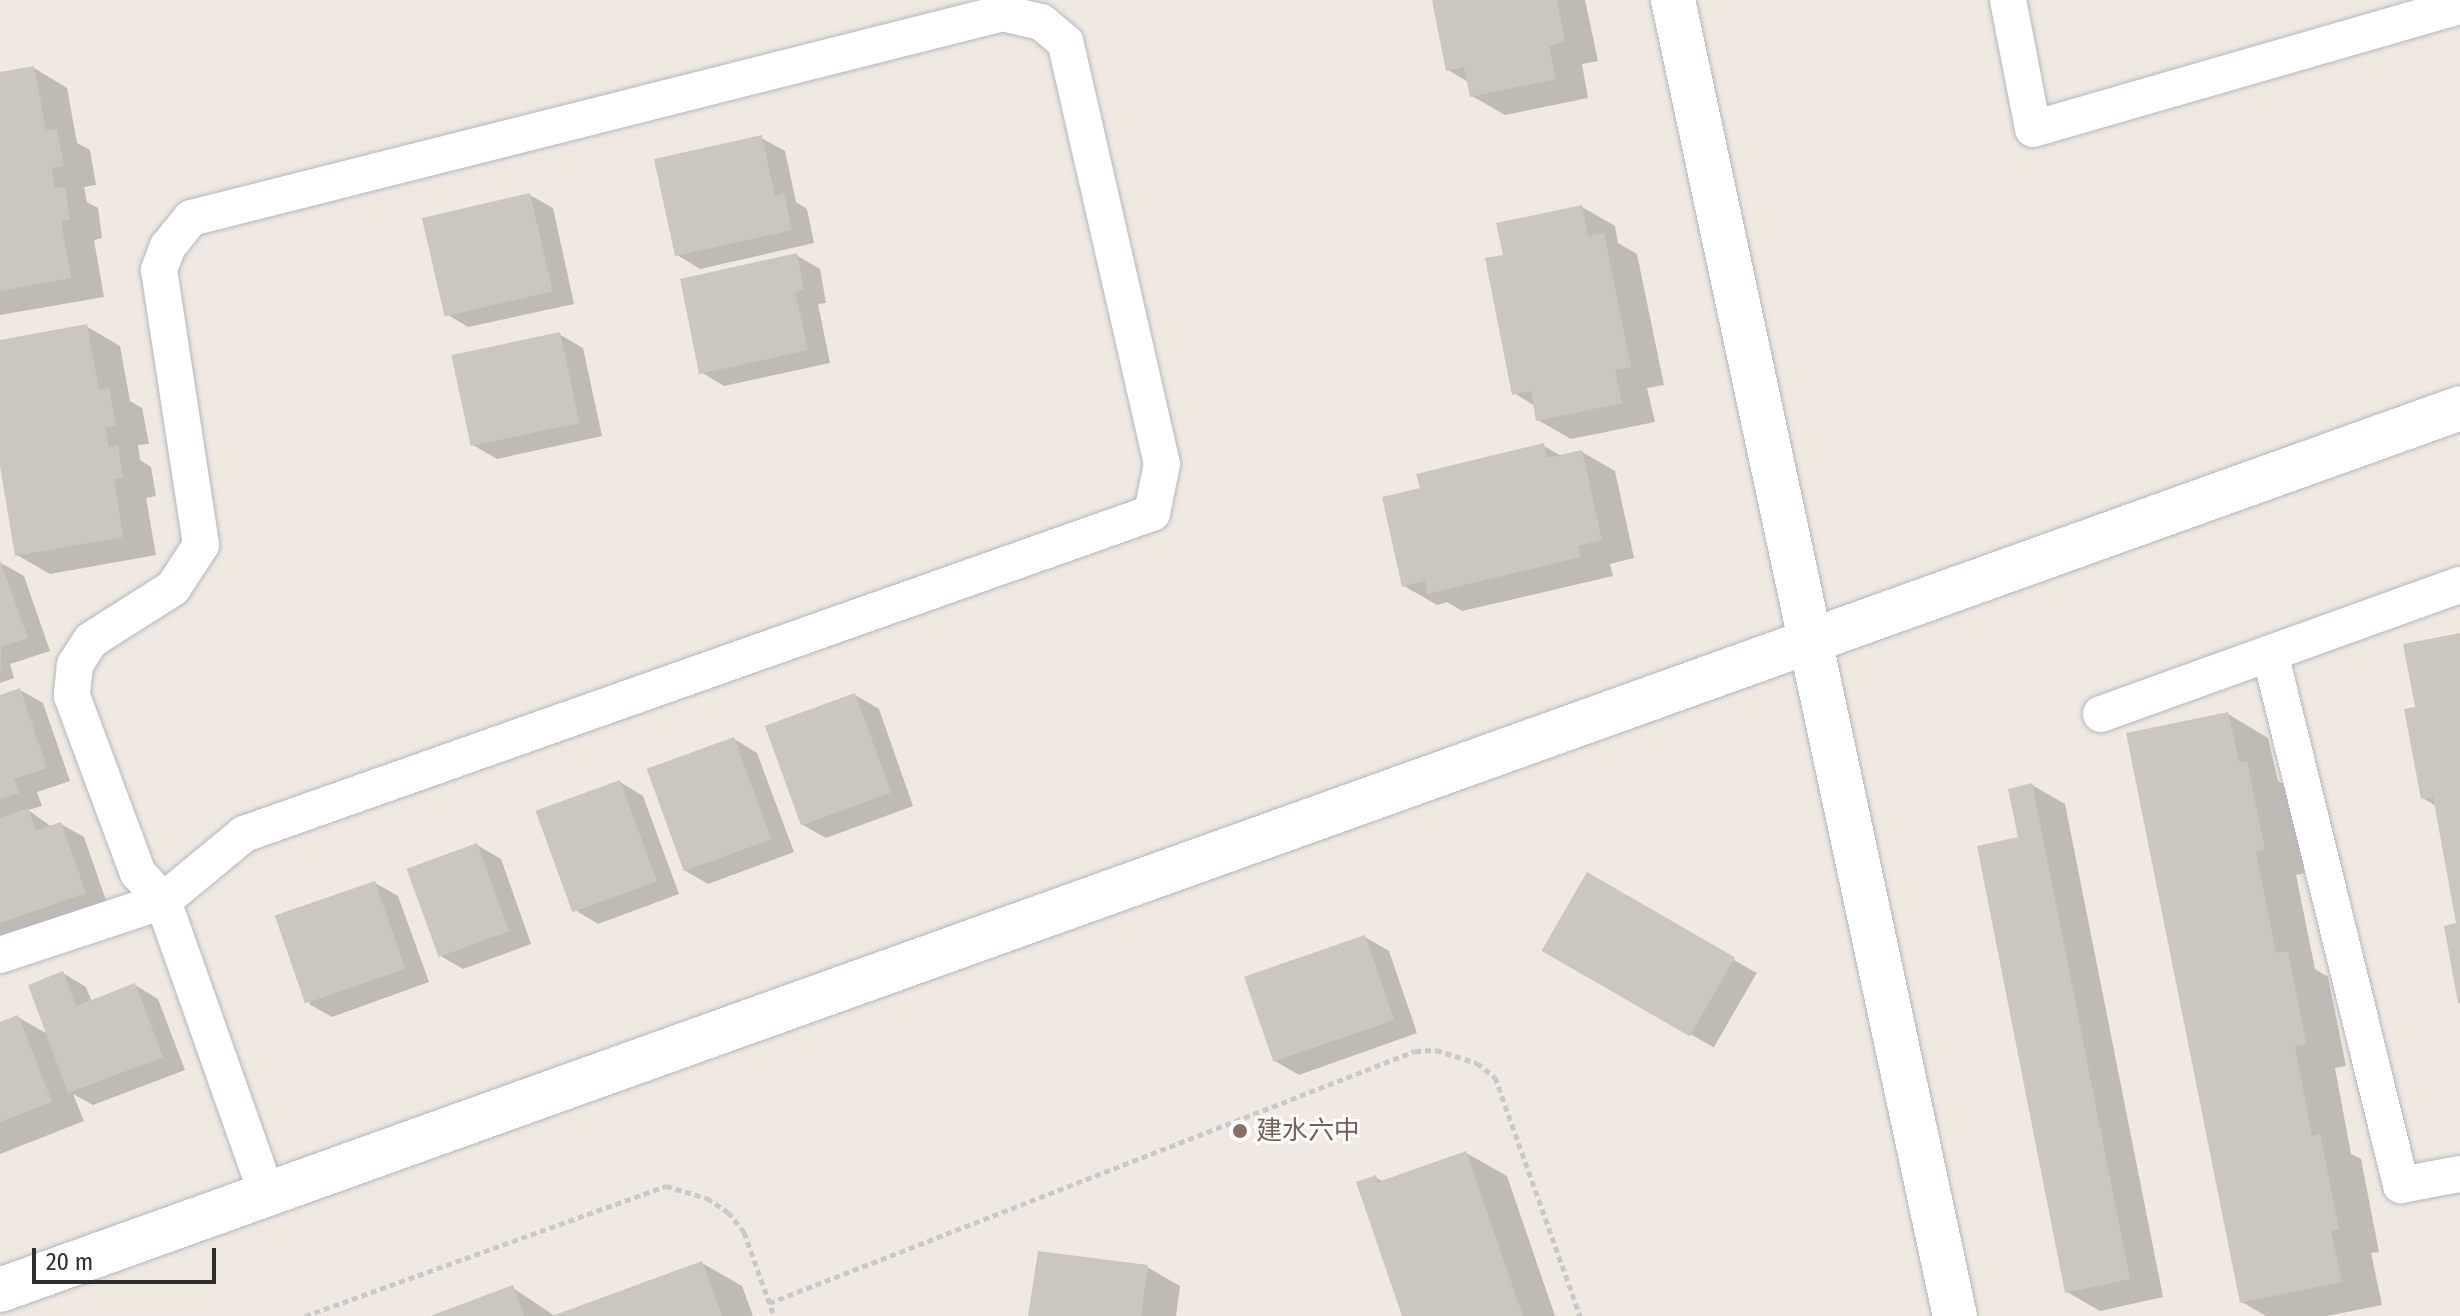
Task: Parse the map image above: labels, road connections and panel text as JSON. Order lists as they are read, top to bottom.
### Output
{
  "places": ["建水六中"],
  "scale_bar": "20 m"
}
